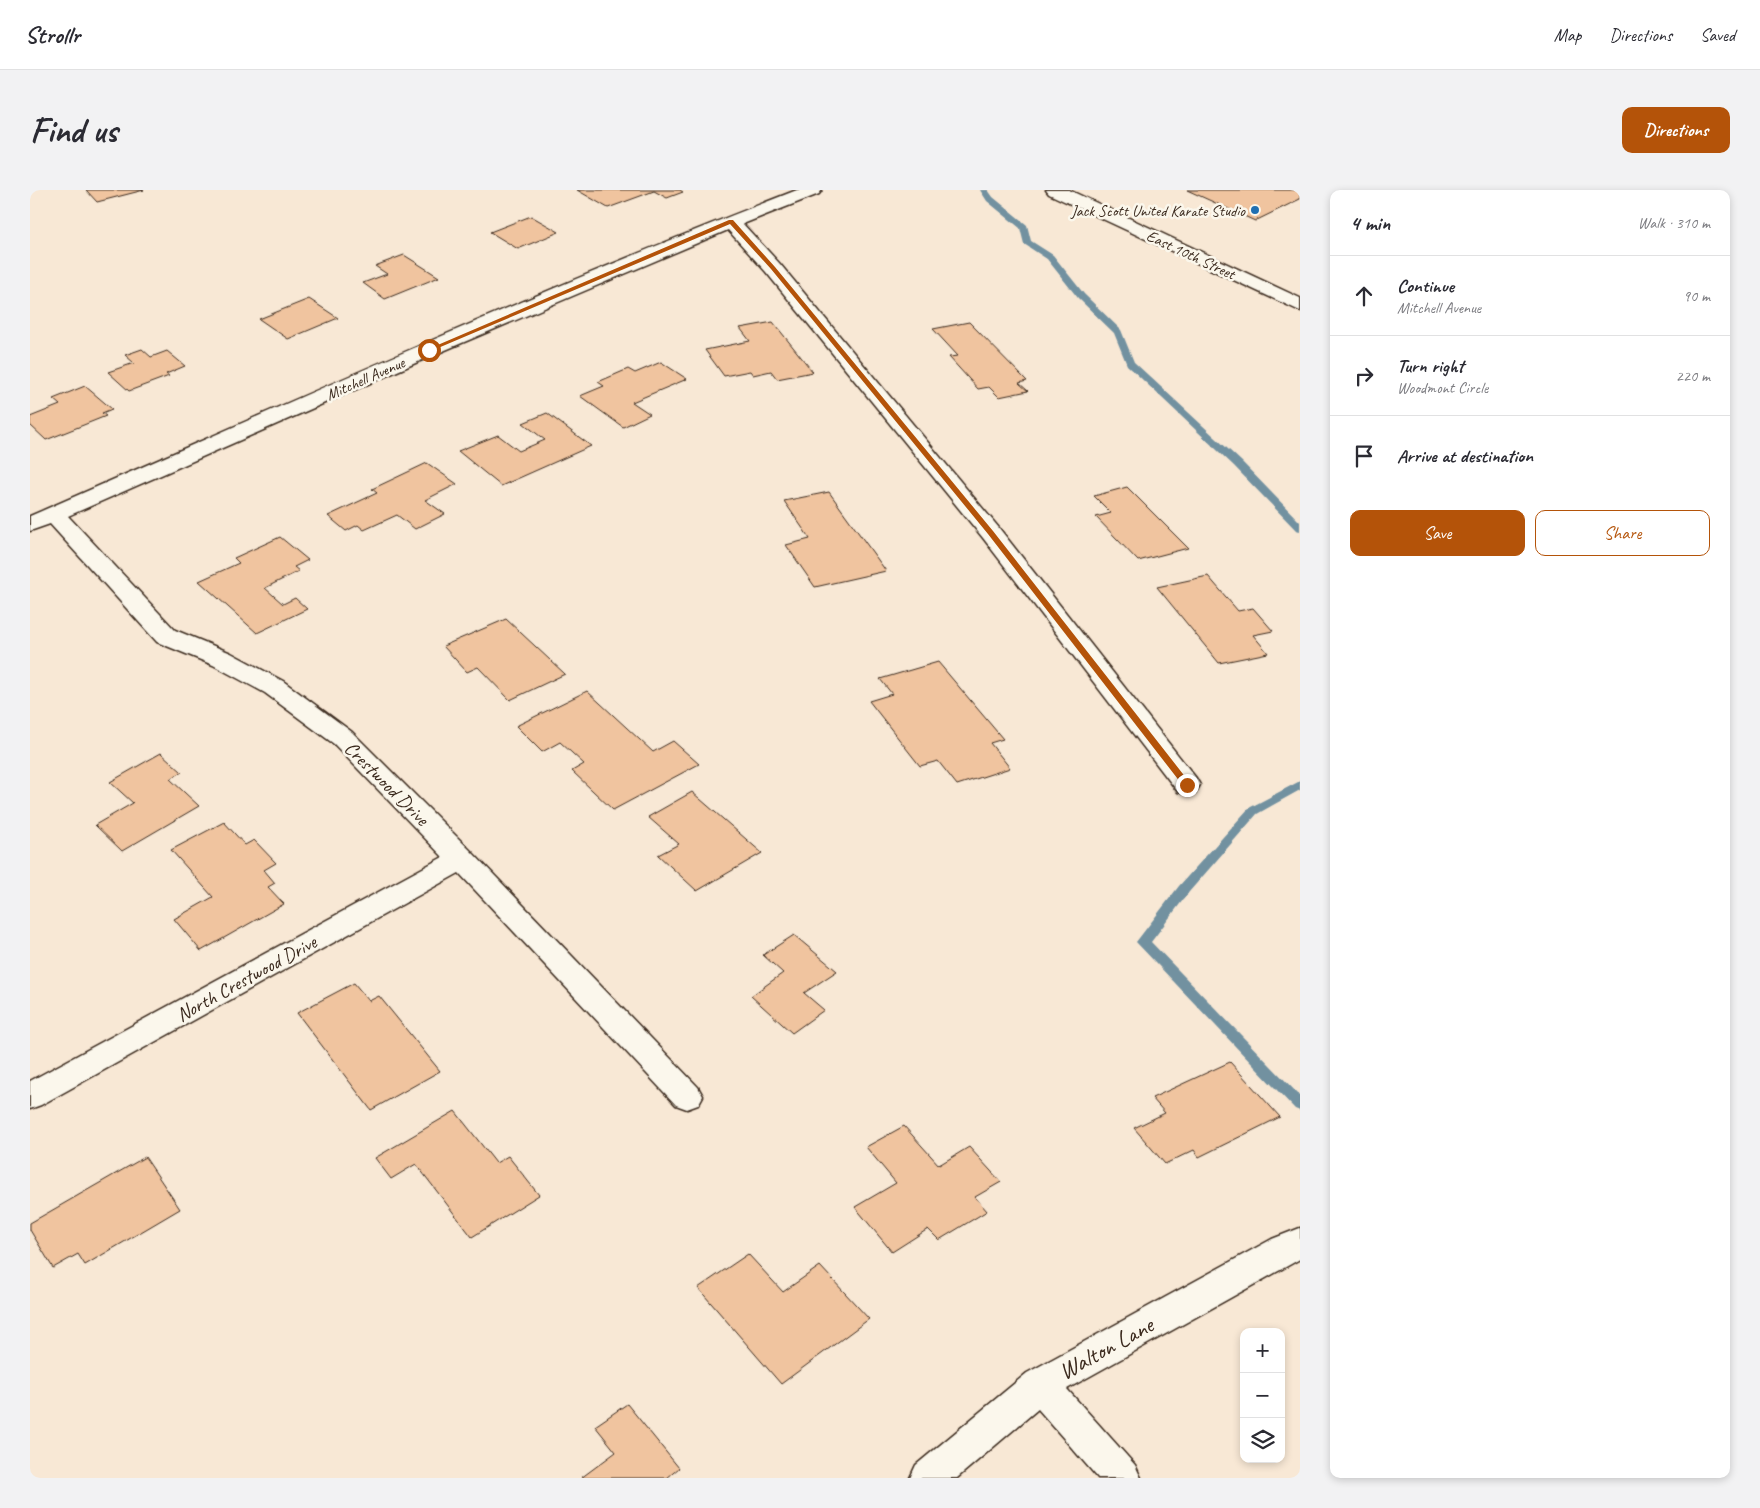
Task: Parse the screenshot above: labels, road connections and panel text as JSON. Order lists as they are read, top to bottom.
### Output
{
  "streets": {
    "street": [
      "East 10th Street",
      "Mitchell Avenue",
      "Crestwood Drive",
      "North Crestwood Drive",
      "Walton Lane"
    ]
  },
  "crossings": [
    ["Mitchell Avenue", "Crestwood Drive"],
    ["Crestwood Drive", "North Crestwood Drive"]
  ],
  "places": ["Jack Scott United Karate Studio"],
  "page": {
    "header": "Strollr",
    "nav": ["Map", "Directions", "Saved"],
    "buttons": [
      "Directions",
      ["Save", "Share"]
    ],
    "title": "Find us",
    "heading": ["4 min", "Walk · 310 m"],
    "list": [
      ["Continue", "Mitchell Avenue", "90 m"],
      ["Turn right", "Woodmont Circle", "220 m"],
      "Arrive at destination"
    ],
    "map_buttons": ["+", "−"]
  }
}
